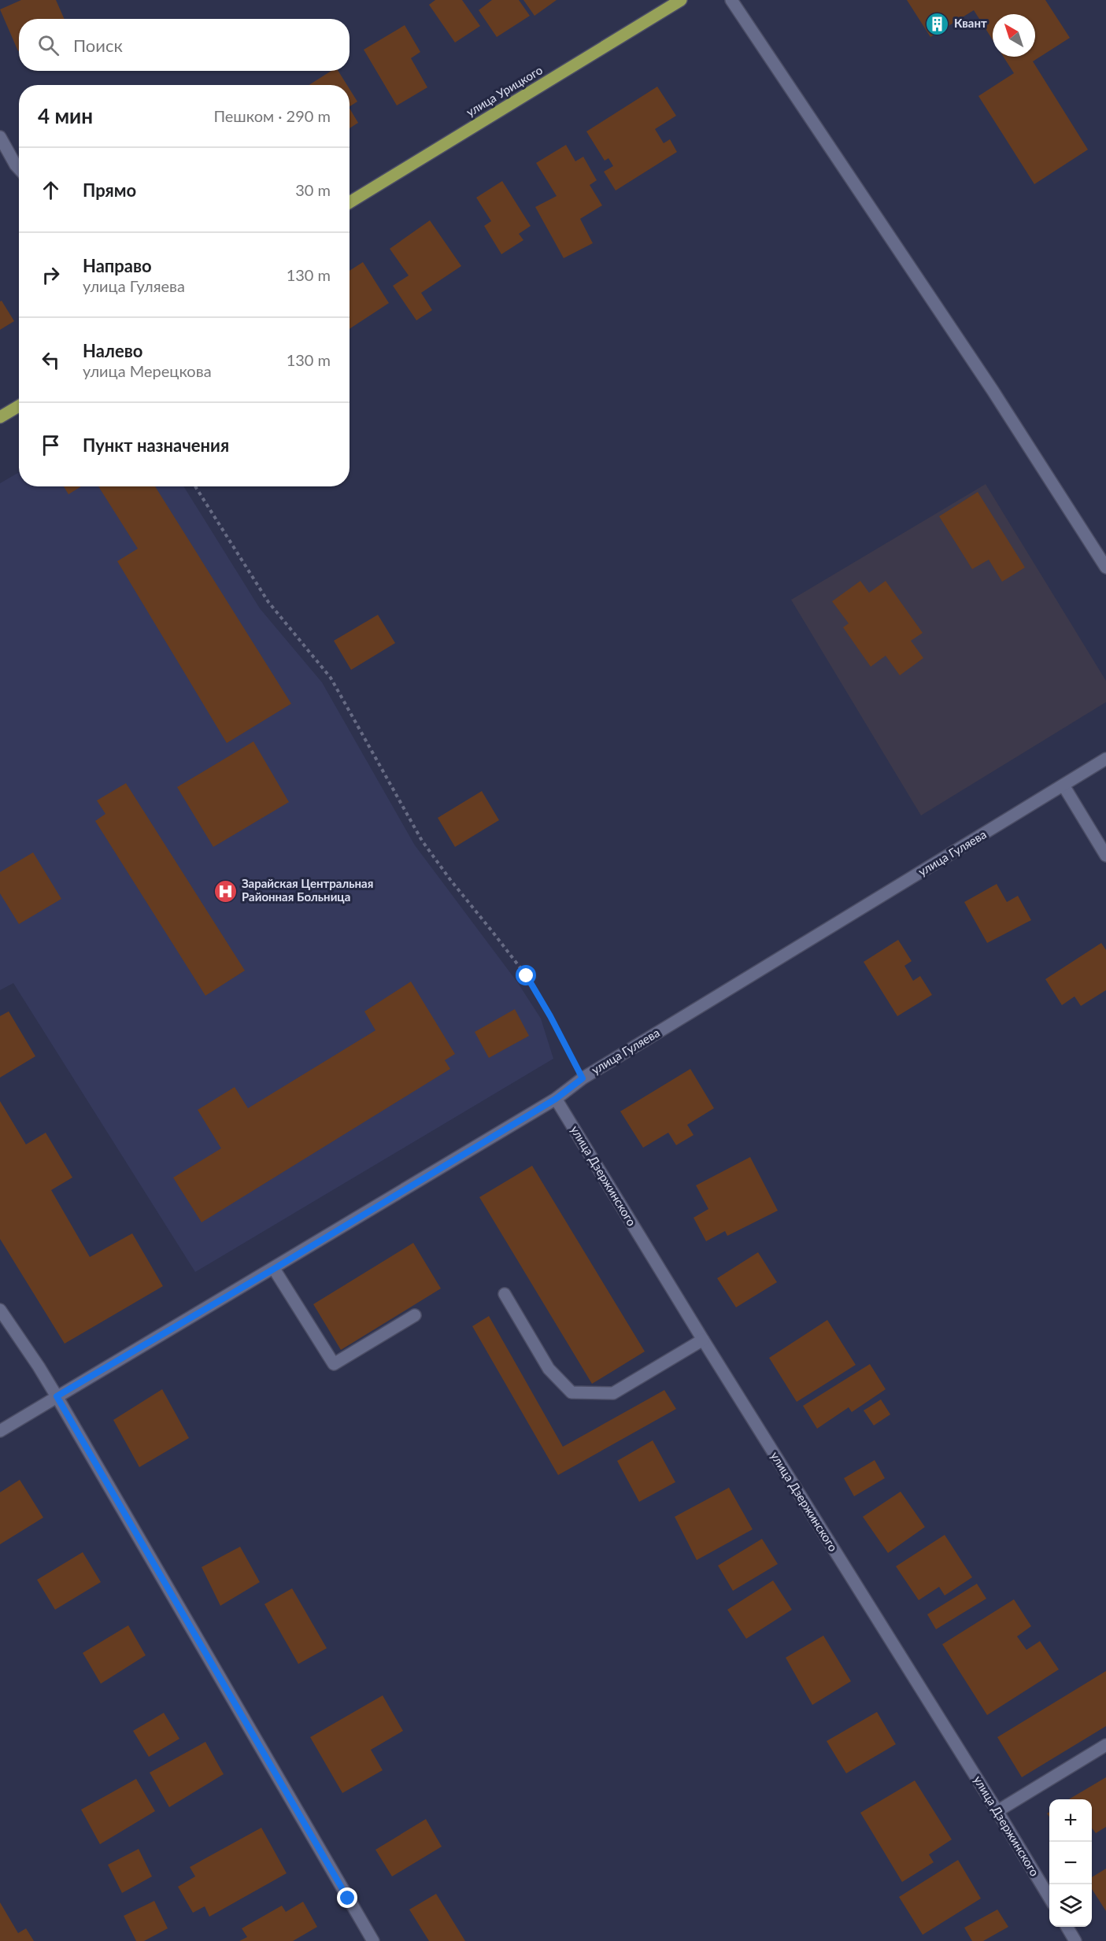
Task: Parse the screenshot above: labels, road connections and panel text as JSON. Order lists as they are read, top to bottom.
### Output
{
  "streets": {
    "main road": ["улица Урицкого"],
    "street": ["улица Гуляева", "улица Дзержинского"]
  },
  "crossings": [
    ["улица Гуляева", "улица Дзержинского"]
  ],
  "places": {
    "building": ["Квант"],
    "hospital": ["Зарайская Центральная Районная Больница"]
  },
  "north": "top left",
  "page": {
    "search": "Поиск",
    "heading": ["4 мин", "Пешком · 290 m"],
    "list": [
      ["Прямо", "30 m"],
      ["Направо", "улица Гуляева", "130 m"],
      ["Налево", "улица Мерецкова", "130 m"],
      "Пункт назначения"
    ],
    "map_buttons": ["+", "−"]
  }
}
